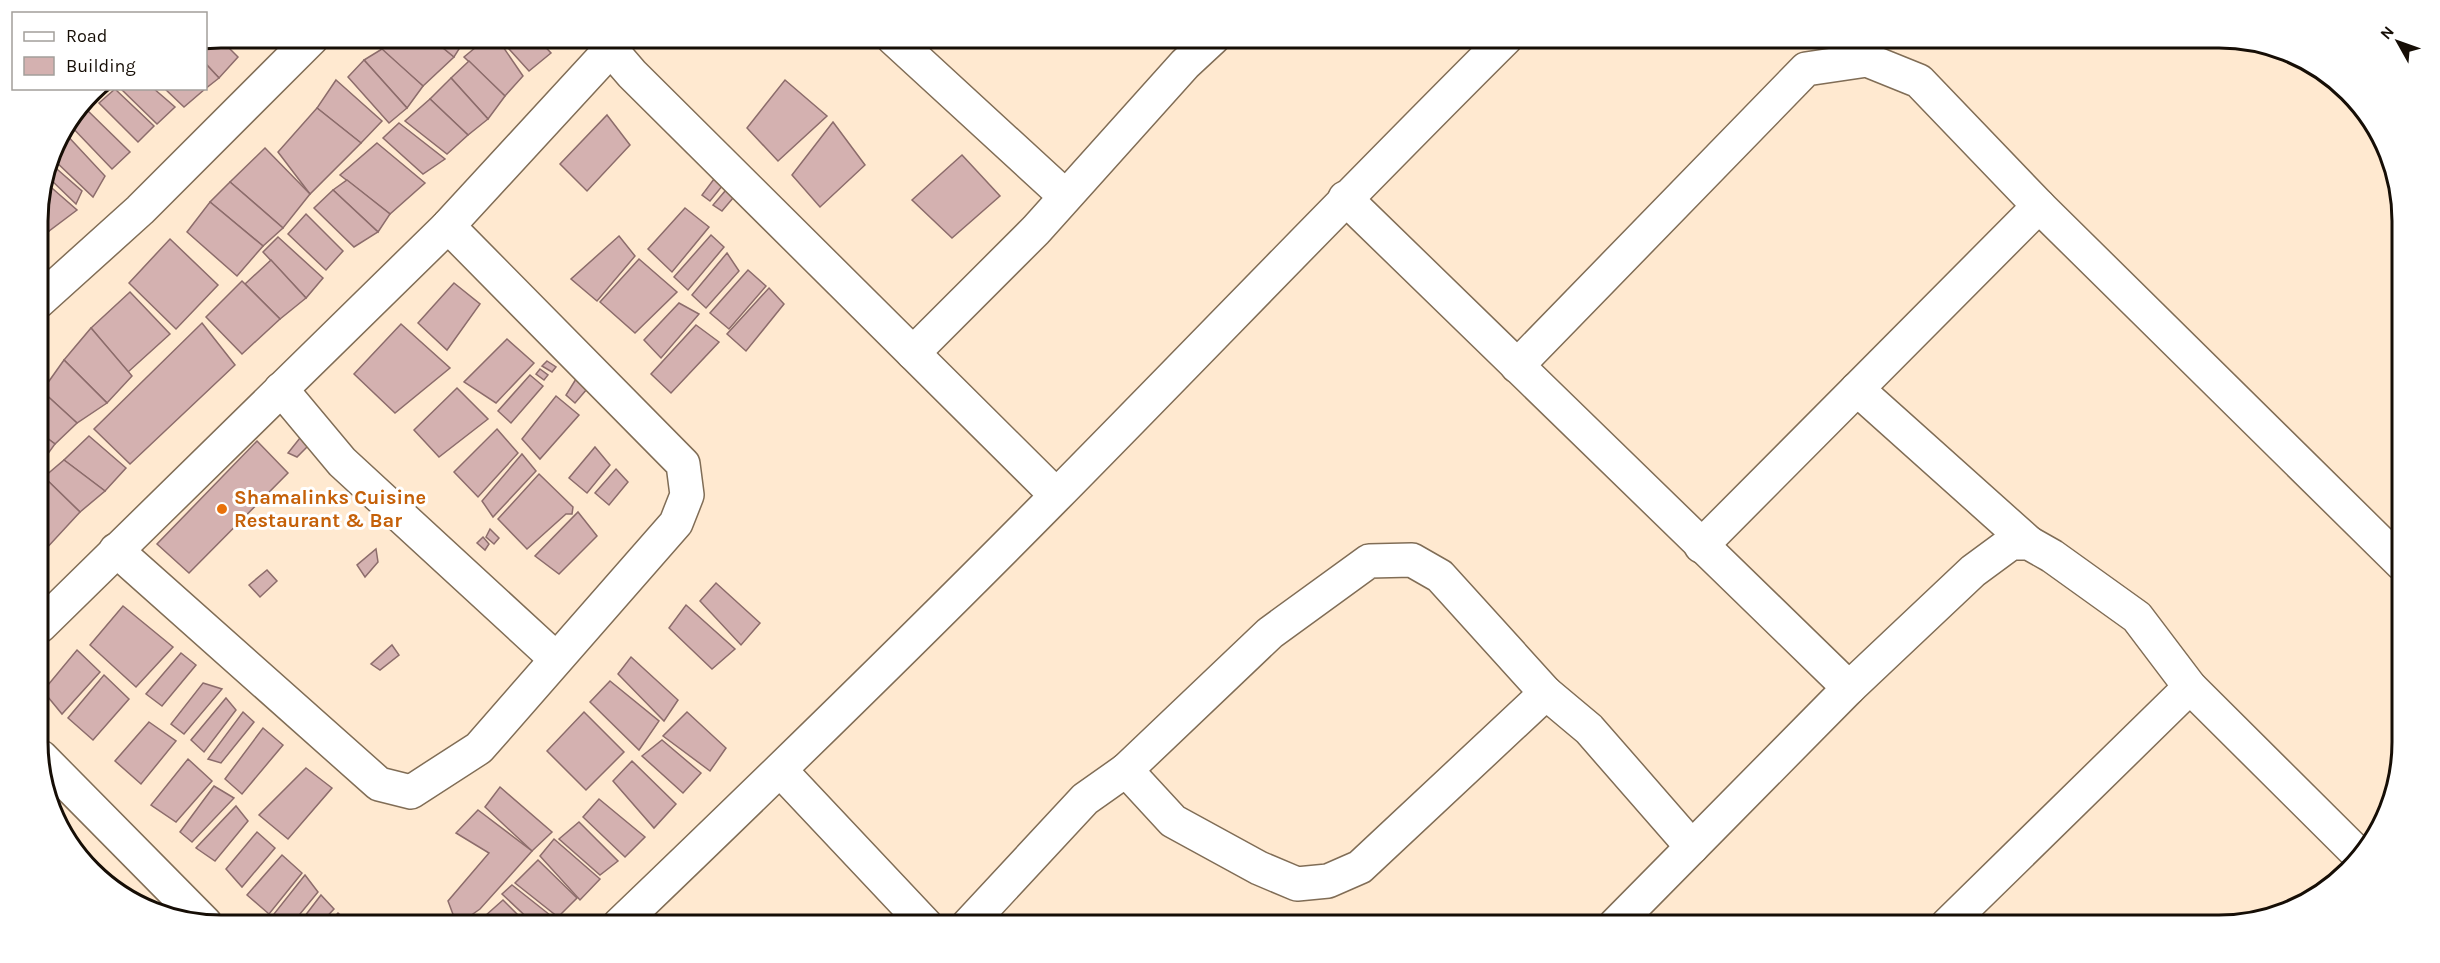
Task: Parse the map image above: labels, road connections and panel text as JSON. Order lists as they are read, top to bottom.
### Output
{
  "places": ["Shamalinks Cuisine Restaurant & Bar"],
  "legend": ["Road", "Building"],
  "north": "top left"
}
